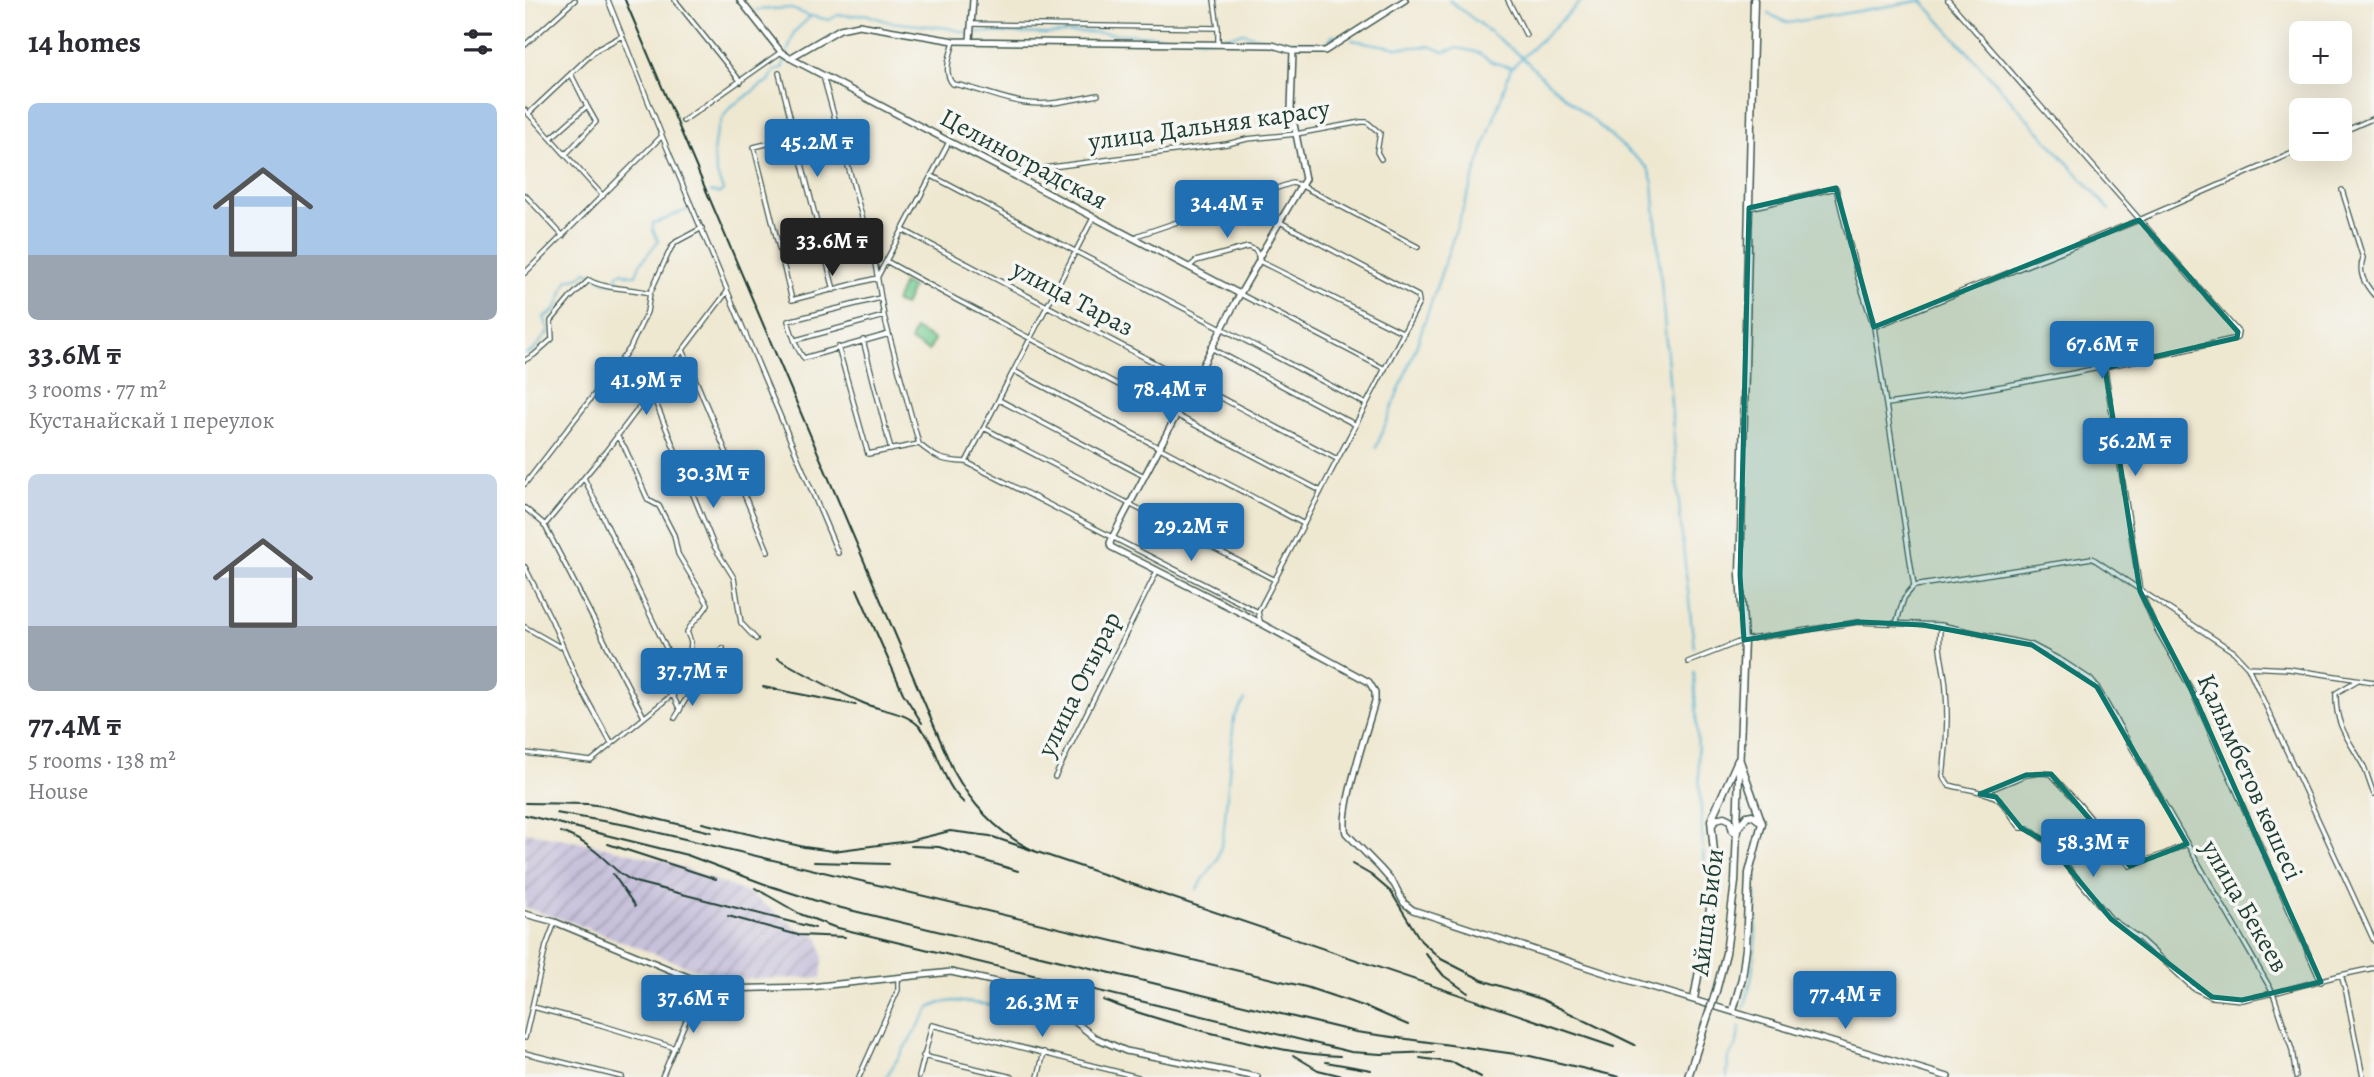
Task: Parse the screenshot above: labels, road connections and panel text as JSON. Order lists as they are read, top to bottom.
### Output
{
  "streets": {
    "main road": ["Айша Биби"],
    "street": [
      "улица Дальняя карасу",
      "Целиноградская",
      "улица Тараз",
      "улица Отырар",
      "Қалымбетов көшесі",
      "улица Бекеев"
    ]
  },
  "crossings": [
    ["улица Дальняя карасу", "Целиноградская"],
    ["Қалымбетов көшесі", "улица Бекеев"]
  ],
  "page": {
    "heading": "14 homes",
    "map_buttons": ["+", "−"],
    "list": [
      {
        "name": "33.6M ₸",
        "note": "3 rooms · 77 m² · Кустанайскай 1 переулок"
      },
      {
        "name": "77.4M ₸",
        "note": "5 rooms · 138 m² · House"
      }
    ],
    "price": [
      "45.2M ₸",
      "34.4M ₸",
      "33.6M ₸",
      "67.6M ₸",
      "41.9M ₸",
      "78.4M ₸",
      "56.2M ₸",
      "30.3M ₸",
      "29.2M ₸",
      "37.7M ₸",
      "58.3M ₸",
      "77.4M ₸",
      "37.6M ₸",
      "26.3M ₸"
    ]
  }
}
